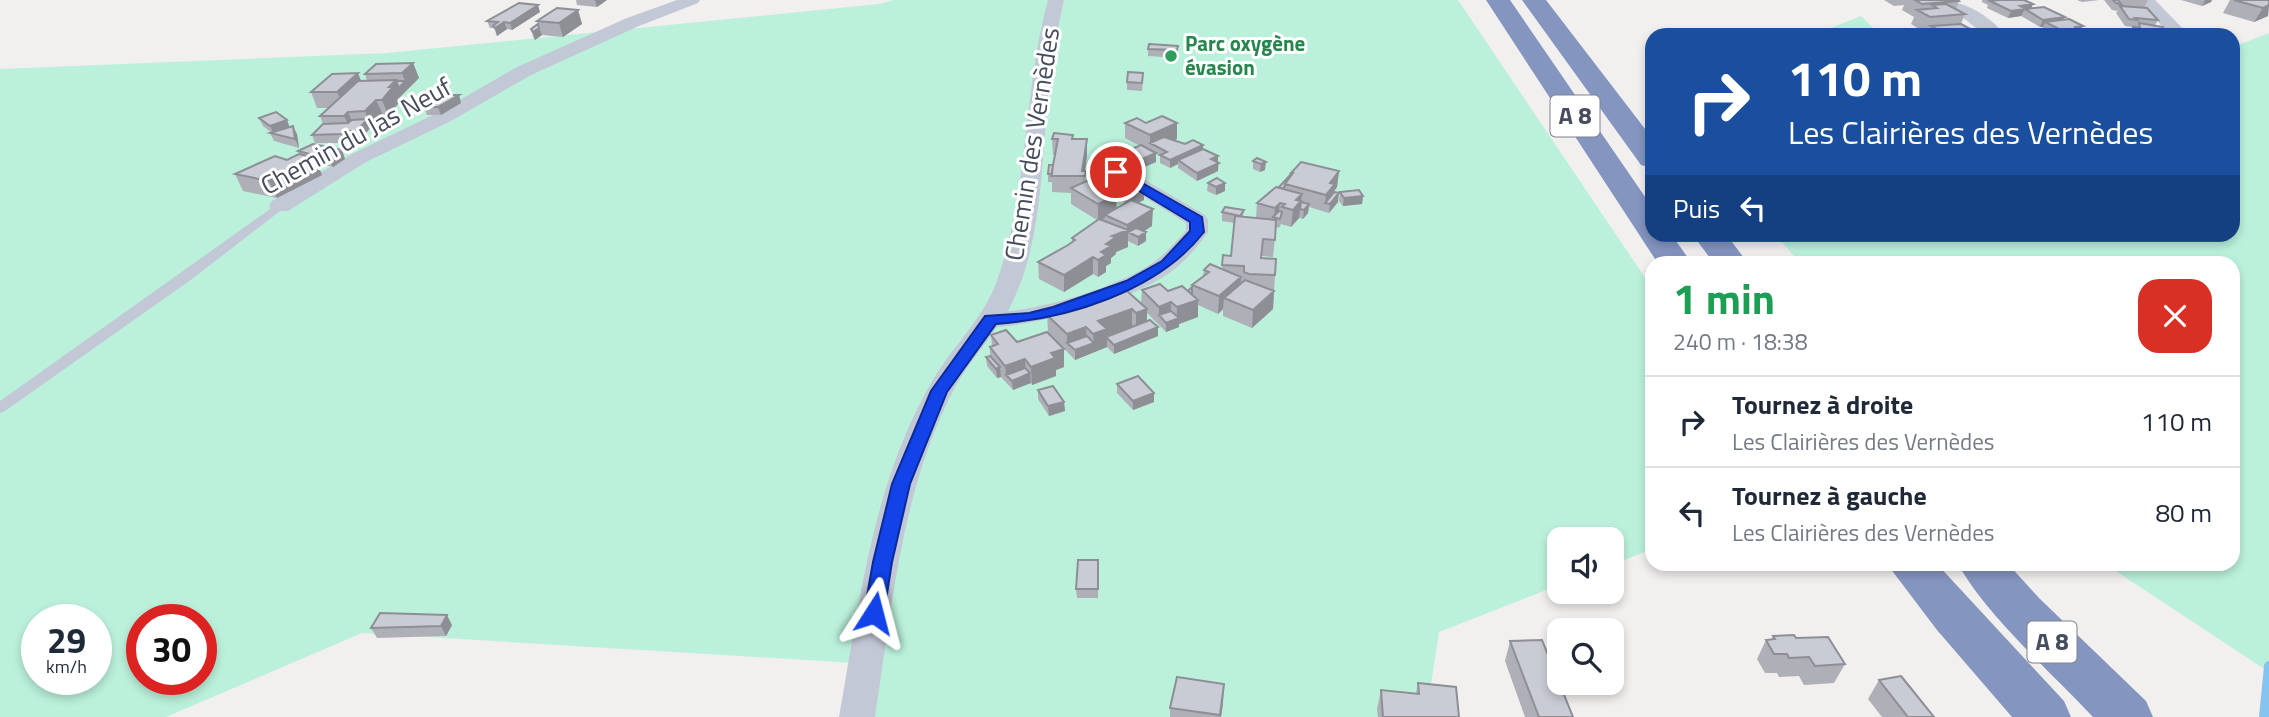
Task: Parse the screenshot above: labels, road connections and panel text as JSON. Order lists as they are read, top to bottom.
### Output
{
  "streets": {
    "highway": ["A 8"],
    "street": ["Chemin du Jas Neuf", "Chemin des Vernèdes"]
  },
  "places": ["Parc oxygène évasion"],
  "page": {
    "turn": ["110 m", "Les Clairières des Vernèdes"],
    "then": "Puis",
    "heading": ["1 min", "240 m · 18:38"],
    "list": [
      {
        "name": "Tournez à droite",
        "note": "Les Clairières des Vernèdes",
        "value": "110 m"
      },
      {
        "name": "Tournez à gauche",
        "note": "Les Clairières des Vernèdes",
        "value": "80 m"
      }
    ],
    "speed": "29 km/h",
    "limit": "30"
  }
}
